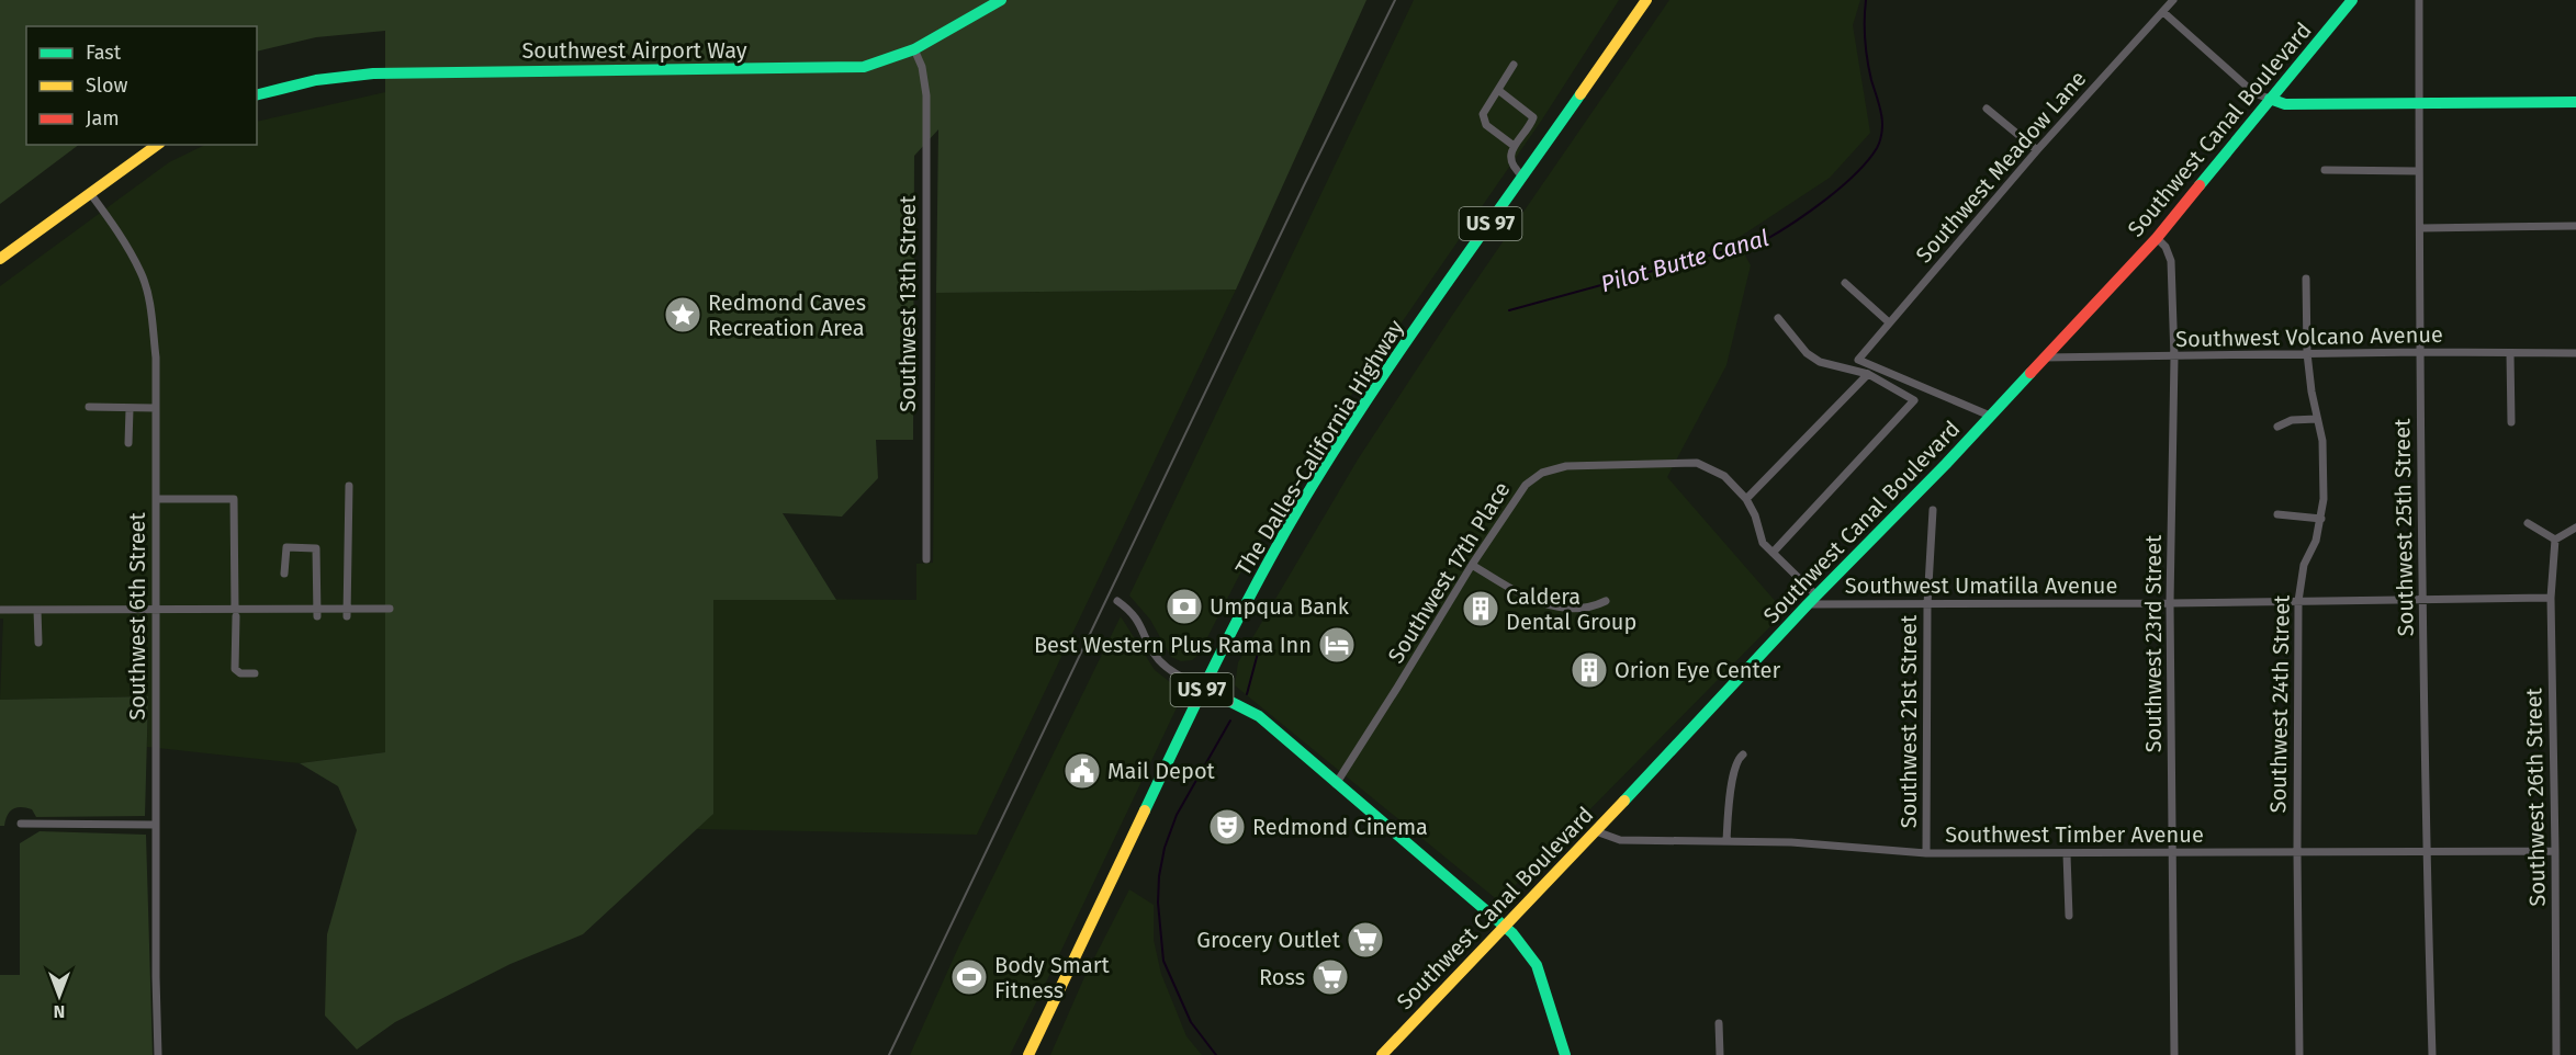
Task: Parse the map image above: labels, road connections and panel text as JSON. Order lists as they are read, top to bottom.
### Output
{
  "streets": {
    "main road": [
      "Southwest Airport Way",
      "Southwest Canal Boulevard",
      "US 97",
      "The Dalles-California Highway"
    ],
    "street": [
      "Southwest Meadow Lane",
      "Southwest 13th Street",
      "Southwest Volcano Avenue",
      "Southwest 25th Street",
      "Southwest 17th Place",
      "Southwest Umatilla Avenue",
      "Southwest 6th Street",
      "Southwest 23rd Street",
      "Southwest 24th Street",
      "Southwest 21st Street",
      "Southwest 26th Street",
      "Southwest Timber Avenue"
    ]
  },
  "crossings": [
    ["Southwest Airport Way", "Southwest 13th Street"],
    ["Southwest Canal Boulevard", "Southwest Meadow Lane"],
    ["Southwest Canal Boulevard", "Southwest Volcano Avenue"],
    ["Southwest Canal Boulevard", "Southwest 17th Place"],
    ["Southwest Canal Boulevard", "Southwest Umatilla Avenue"],
    ["Southwest Canal Boulevard", "Southwest 23rd Street"],
    ["Southwest Canal Boulevard", "Southwest Timber Avenue"],
    ["Southwest Volcano Avenue", "Southwest 25th Street"],
    ["Southwest Volcano Avenue", "Southwest 23rd Street"],
    ["Southwest Volcano Avenue", "Southwest 24th Street"],
    ["Southwest 25th Street", "Southwest Umatilla Avenue"],
    ["Southwest 25th Street", "Southwest Timber Avenue"],
    ["Southwest Umatilla Avenue", "Southwest 23rd Street"],
    ["Southwest Umatilla Avenue", "Southwest 24th Street"],
    ["Southwest Umatilla Avenue", "Southwest 21st Street"],
    ["Southwest Umatilla Avenue", "Southwest 26th Street"],
    ["Southwest 23rd Street", "Southwest Timber Avenue"],
    ["Southwest 24th Street", "Southwest Timber Avenue"],
    ["Southwest 21st Street", "Southwest Timber Avenue"],
    ["Southwest 26th Street", "Southwest Timber Avenue"]
  ],
  "water": ["Pilot Butte Canal"],
  "places": {
    "place": ["Redmond Caves Recreation Area"],
    "bank": ["Umpqua Bank"],
    "building": ["Caldera Dental Group", "Orion Eye Center"],
    "hotel": ["Best Western Plus Rama Inn"],
    "public building": ["Mail Depot"],
    "theatre": ["Redmond Cinema"],
    "supermarket": ["Grocery Outlet", "Ross"],
    "sports": ["Body Smart Fitness"]
  },
  "legend": ["Fast", "Slow", "Jam"],
  "north": "bottom"
}
